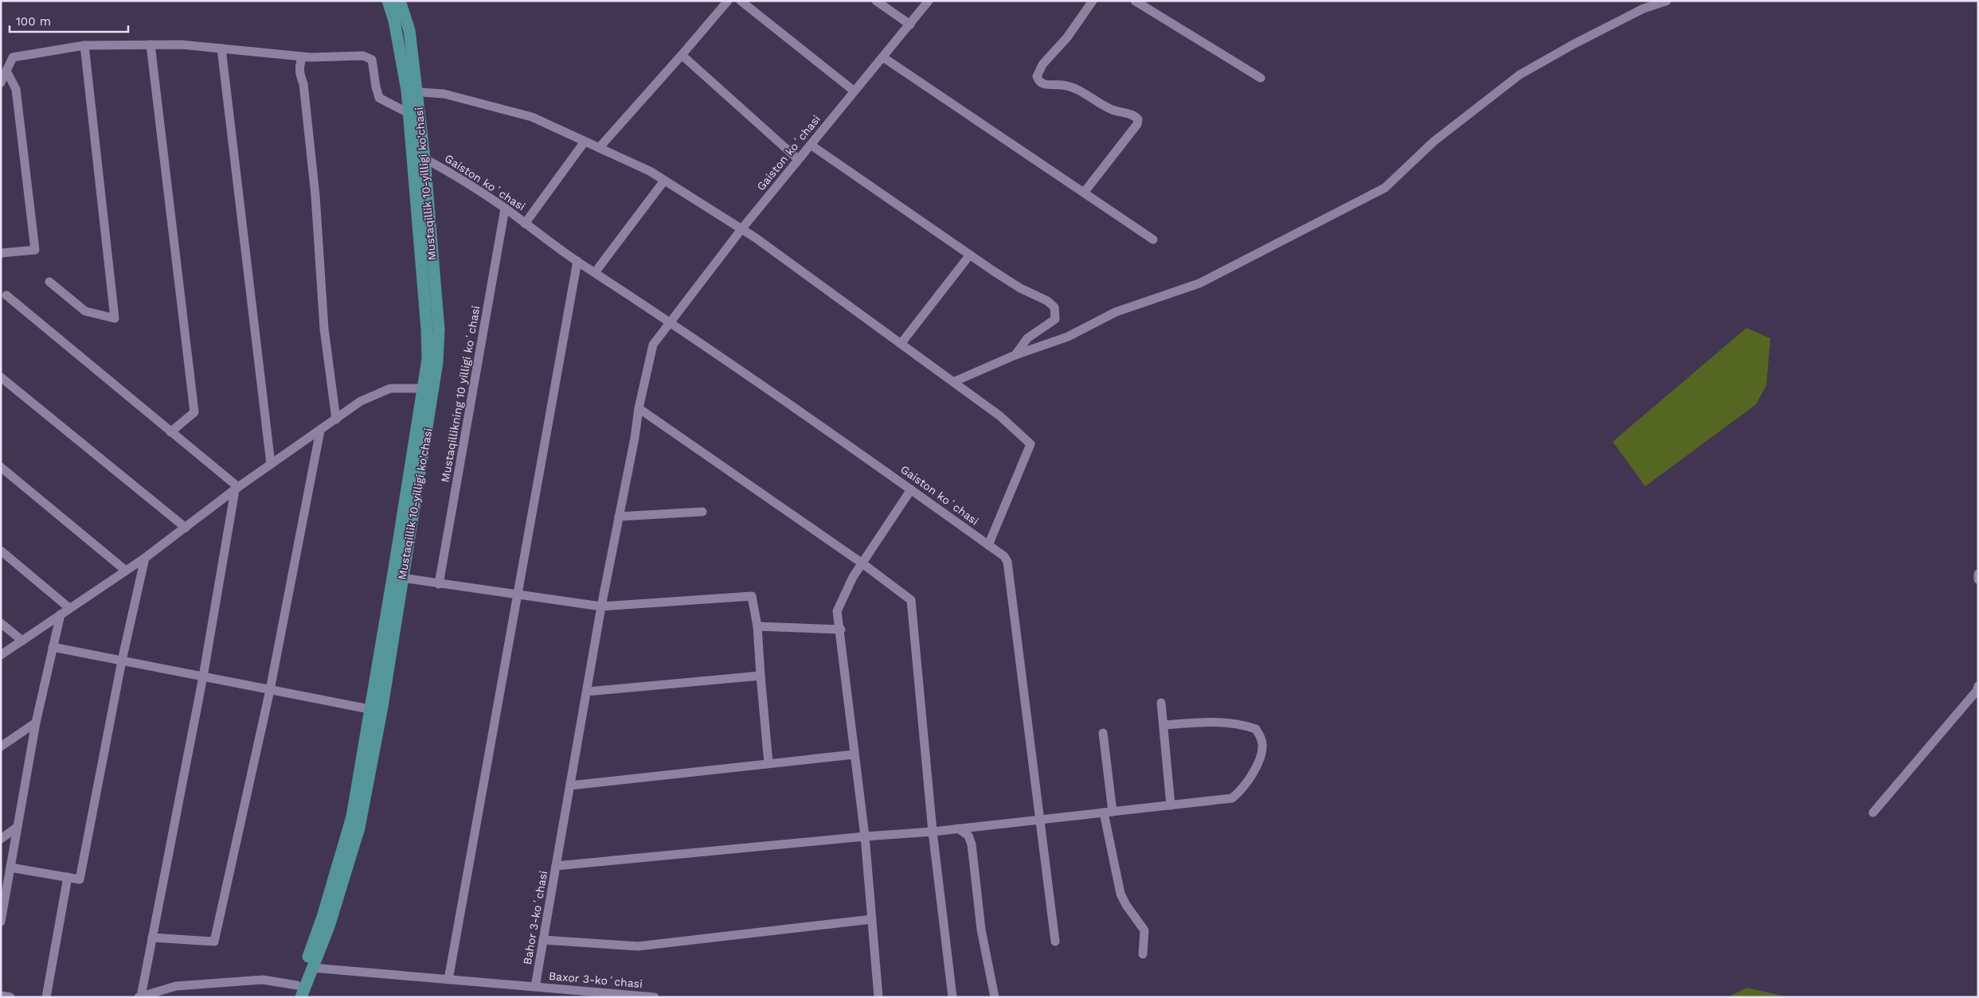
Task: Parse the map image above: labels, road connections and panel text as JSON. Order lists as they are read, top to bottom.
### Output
{
  "streets": {
    "main road": ["Mustaqillik 10-yilligi ko'chasi"],
    "street": [
      "Gaiston koʻchasi",
      "Mustaqillikning 10 yilligi koʻchasi",
      "Bahor 3-koʻchasi",
      "Baxor 3-koʻchasi"
    ]
  },
  "crossings": [
    ["Gaiston koʻchasi", "Mustaqillik 10-yilligi ko'chasi"],
    ["Gaiston koʻchasi", "Mustaqillikning 10 yilligi koʻchasi"],
    ["Gaiston koʻchasi", "Bahor 3-koʻchasi"],
    ["Bahor 3-koʻchasi", "Baxor 3-koʻchasi"]
  ],
  "scale_bar": "100 m"
}
